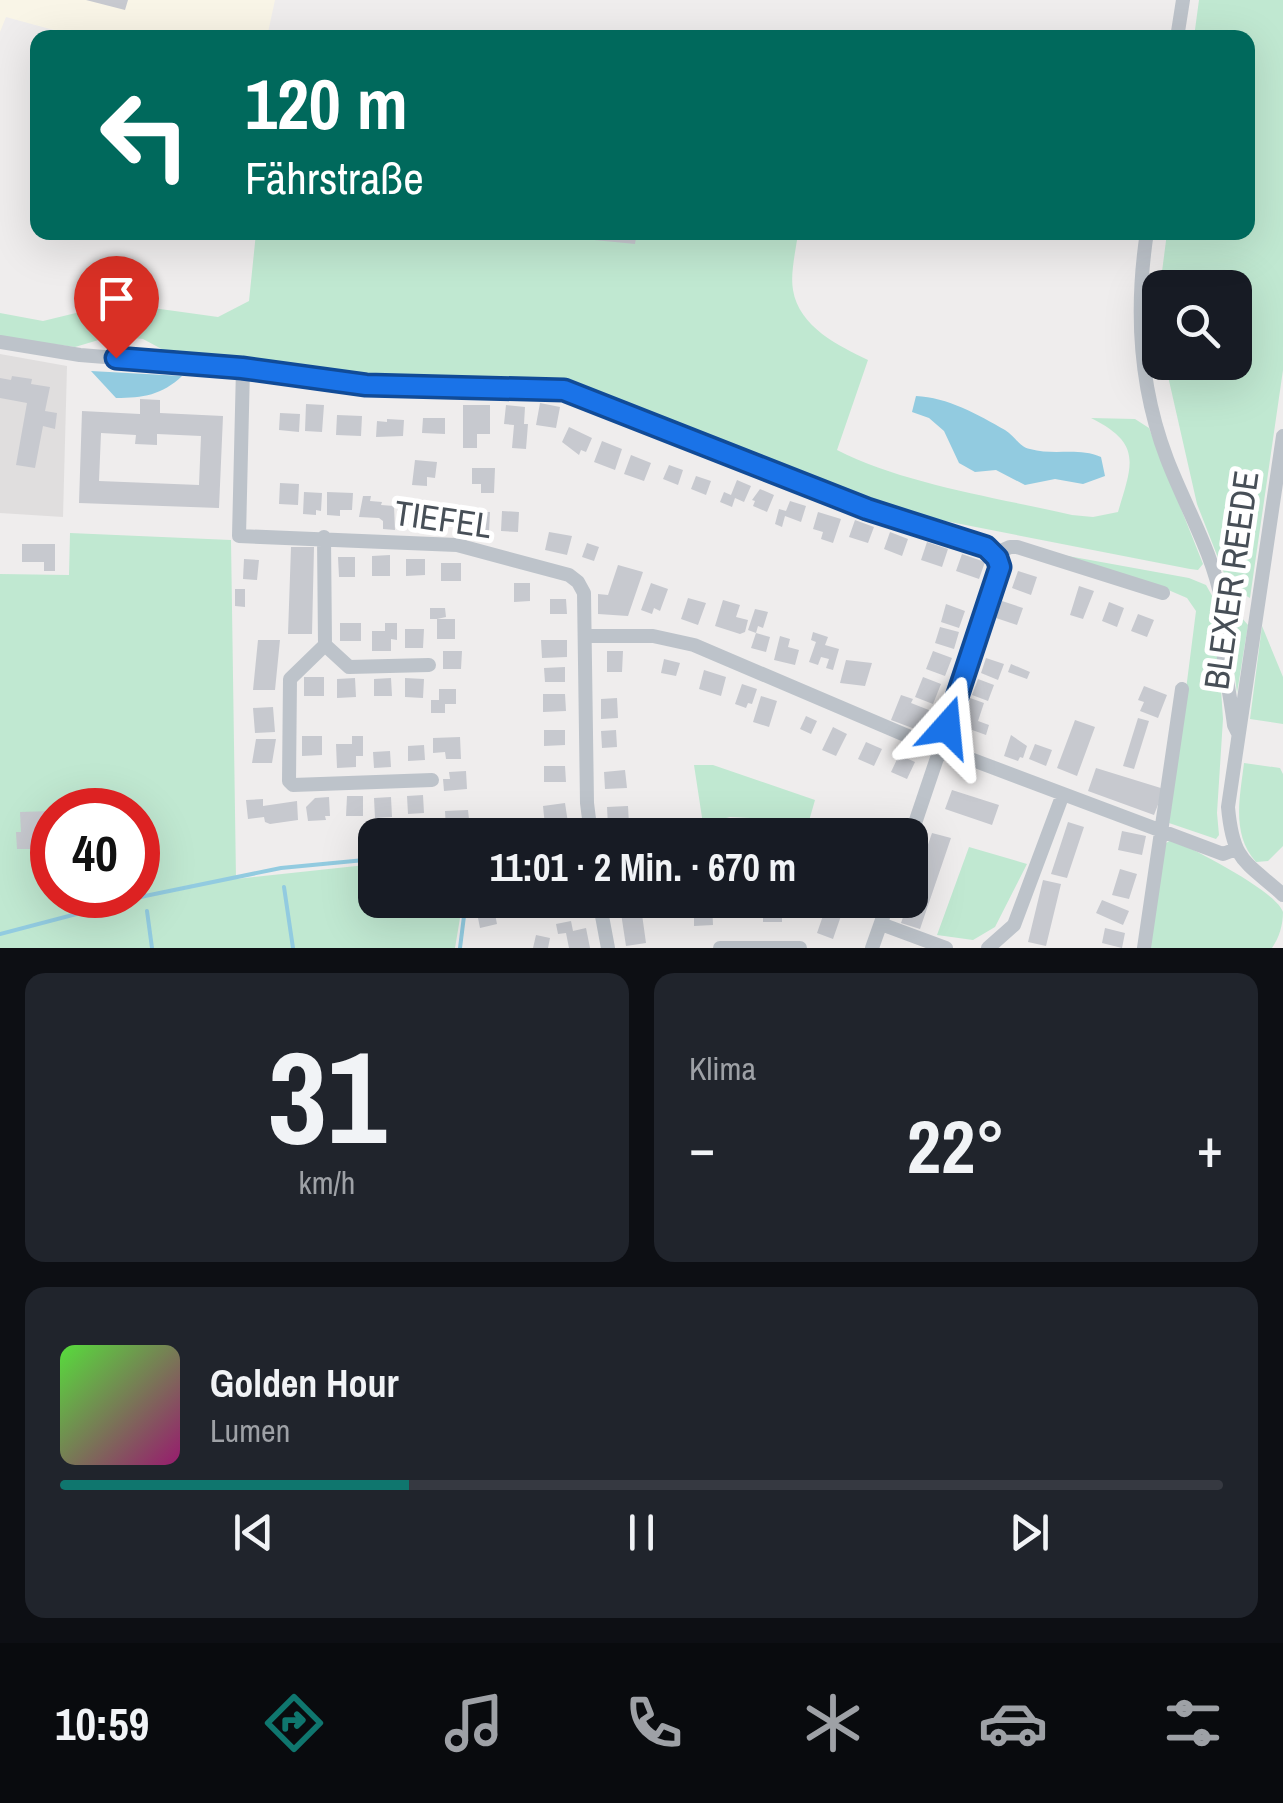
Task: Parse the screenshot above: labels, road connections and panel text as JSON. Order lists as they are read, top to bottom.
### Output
{
  "streets": {
    "street": ["TIEFEL", "BLEXER REEDE"]
  },
  "page": {
    "turn": ["120 m", "Fährstraße"],
    "limit": "40",
    "trip": "11:01 · 2 Min. · 670 m",
    "tile": [
      ["31", "km/h"],
      "Klima"
    ],
    "heat": ["−", "22°", "+"],
    "song": ["Golden Hour", "Lumen"],
    "tabs": "10:59"
  }
}
